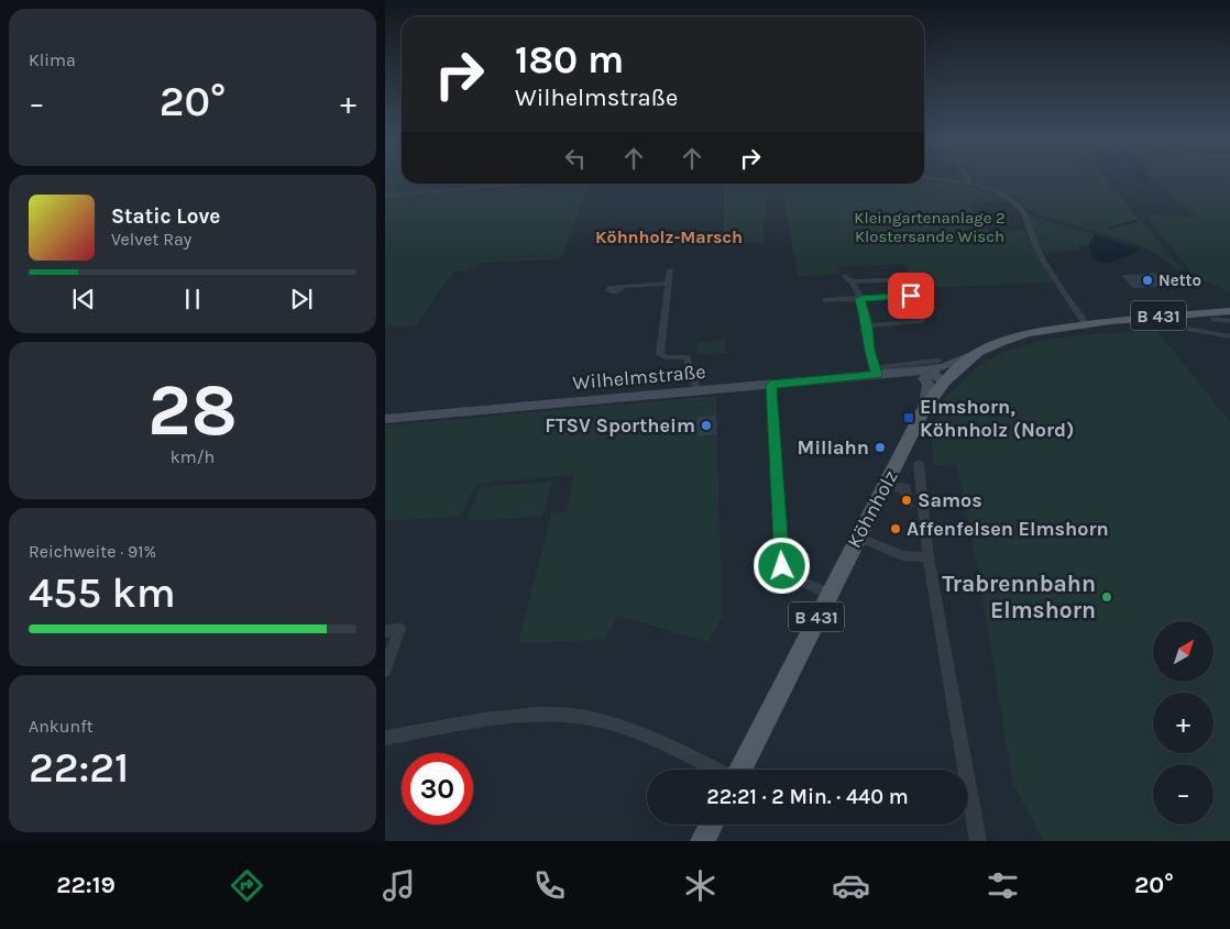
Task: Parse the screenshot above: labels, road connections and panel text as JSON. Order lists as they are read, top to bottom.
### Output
{
  "streets": {
    "main road": ["B 431", "Wilhelmstraße", "Köhnholz"]
  },
  "crossings": [
    ["B 431", "Köhnholz"],
    ["Wilhelmstraße", "Köhnholz"]
  ],
  "districts": ["Köhnholz-Marsch"],
  "parks": ["Kleingartenanlage 2 Klostersande Wisch"],
  "places": {
    "other": [
      "Netto",
      "FTSV Sportheim",
      "Millahn",
      "Samos",
      "Affenfelsen Elmshorn",
      "Trabrennbahn Elmshorn"
    ],
    "transit": ["Elmshorn, Köhnholz (Nord)"]
  },
  "north": "top right",
  "page": {
    "tile": [
      "Klima",
      ["28", "km/h"],
      ["Reichweite · 91%", "455 km"],
      ["Ankunft", "22:21"]
    ],
    "turn": ["180 m", "Wilhelmstraße"],
    "heat": ["−", "20°", "+"],
    "song": ["Static Love", "Velvet Ray"],
    "map_buttons": ["+", "−"],
    "limit": "30",
    "trip": "22:21 · 2 Min. · 440 m",
    "tabs": ["22:19", "20°"]
  }
}
